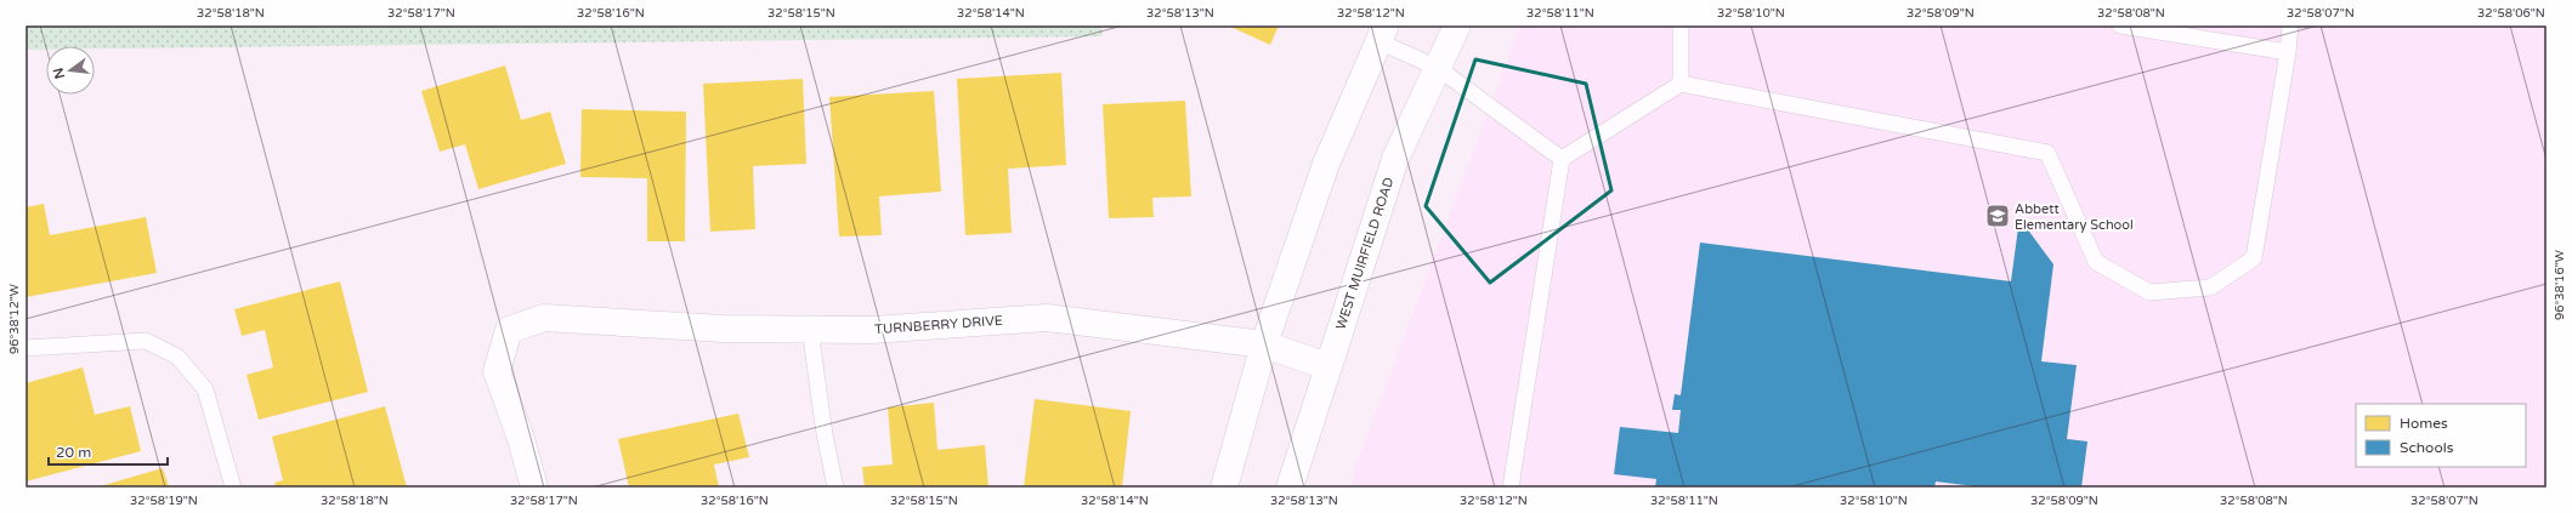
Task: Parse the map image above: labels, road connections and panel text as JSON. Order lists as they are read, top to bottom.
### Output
{
  "streets": {
    "street": ["WEST MUIRFIELD ROAD", "TURNBERRY DRIVE"]
  },
  "crossings": [
    ["WEST MUIRFIELD ROAD", "TURNBERRY DRIVE"]
  ],
  "places": {
    "school or university": ["Abbett Elementary School"]
  },
  "legend": ["Homes", "Schools"],
  "scale_bar": "20 m",
  "north": "left",
  "coordinates": [
    "32°58'18\"N",
    "32°58'17\"N",
    "32°58'16\"N",
    "32°58'15\"N",
    "32°58'14\"N",
    "32°58'13\"N",
    "32°58'12\"N",
    "32°58'11\"N",
    "32°58'10\"N",
    "32°58'09\"N",
    "32°58'08\"N",
    "32°58'07\"N",
    "32°58'06\"N",
    "96°38'16\"W",
    "96°38'12\"W",
    "32°58'19\"N"
  ]
}
